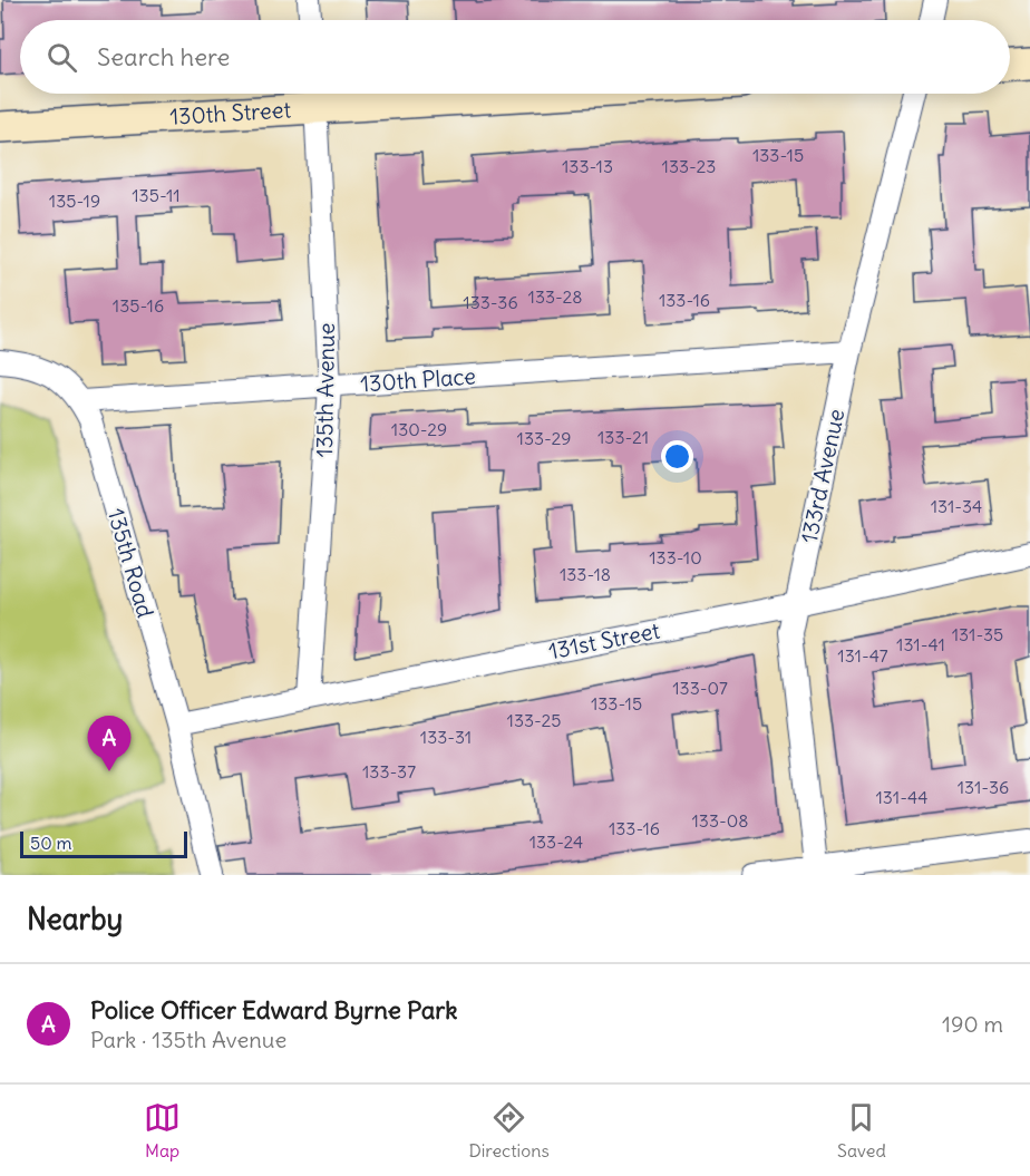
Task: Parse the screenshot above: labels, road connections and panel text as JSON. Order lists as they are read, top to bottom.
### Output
{
  "streets": {
    "street": [
      "130th Street",
      "130th Place",
      "135th Avenue",
      "133rd Avenue",
      "135th Road",
      "131st Street"
    ]
  },
  "crossings": [
    ["130th Street", "135th Avenue"],
    ["130th Place", "135th Avenue"],
    ["130th Place", "133rd Avenue"],
    ["130th Place", "135th Road"],
    ["135th Avenue", "131st Street"],
    ["133rd Avenue", "131st Street"],
    ["135th Road", "131st Street"]
  ],
  "house_numbers": [
    "133-15",
    "133-13",
    "133-23",
    "135-11",
    "135-19",
    "133-28",
    "133-16",
    "133-36",
    "135-16",
    "130-29",
    "133-21",
    "133-29",
    "131-34",
    "133-10",
    "133-18",
    "131-35",
    "131-41",
    "131-47",
    "133-07",
    "133-15",
    "133-25",
    "133-31",
    "133-37",
    "131-36",
    "131-44",
    "133-08",
    "133-16",
    "133-24"
  ],
  "scale_bar": "50 m",
  "page": {
    "search": "Search here",
    "pins": "A",
    "scale": "50 m",
    "heading": "Nearby",
    "list": [
      {
        "mark": "A",
        "name": "Police Officer Edward Byrne Park",
        "note": "Park · 135th Avenue",
        "value": "190 m"
      }
    ],
    "nav": ["Map", "Directions", "Saved"]
  }
}
